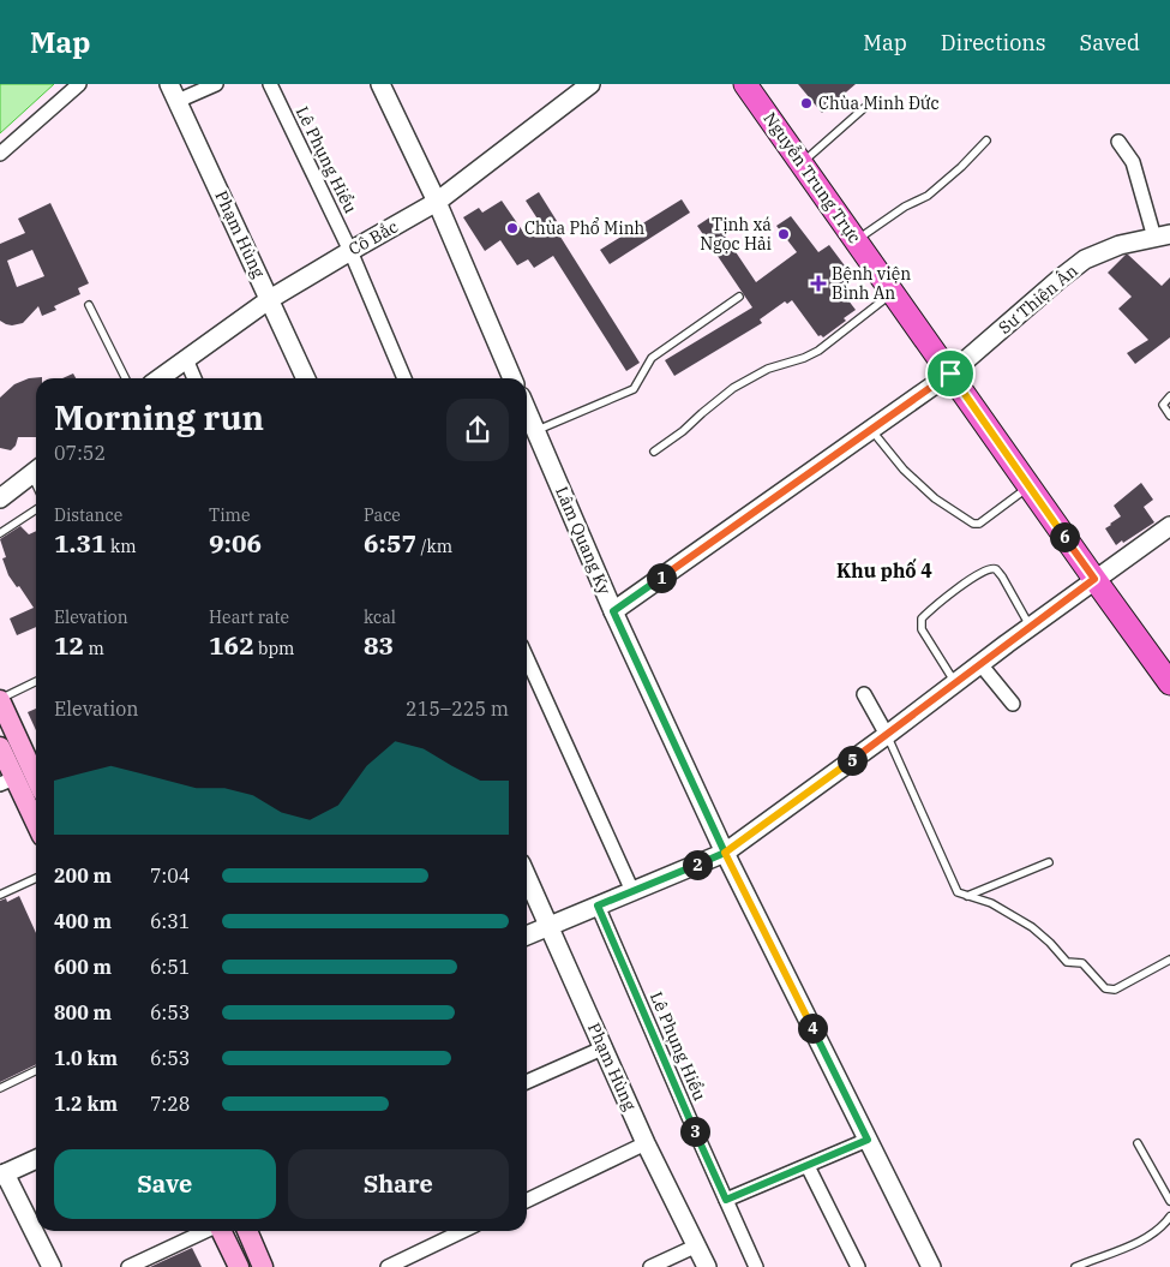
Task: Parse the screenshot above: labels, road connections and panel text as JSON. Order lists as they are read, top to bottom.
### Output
{
  "streets": {
    "main road": ["Nguyễn Trung Trực"],
    "street": [
      "Lê Phụng Hiểu",
      "Phạm Hùng",
      "Cô Bắc",
      "Sư Thiện Ân",
      "Lâm Quang Ky"
    ]
  },
  "crossings": [
    ["Lê Phụng Hiểu", "Cô Bắc"],
    ["Nguyễn Trung Trực", "Sư Thiện Ân"],
    ["Phạm Hùng", "Cô Bắc"],
    ["Sư Thiện Ân", "Lâm Quang Ky"]
  ],
  "districts": ["Khu phố 4"],
  "places": {
    "other": ["Chùa Minh Đức", "Chùa Phổ Minh", "Tịnh xá Ngọc Hải"],
    "health": ["Bệnh viện Bình An"]
  },
  "page": {
    "header": "Map",
    "nav": ["Map", "Directions", "Saved"],
    "heading": ["Morning run", "07:52"],
    "stats": [
      ["Distance", "1.31 km"],
      ["Time", "9:06"],
      ["Pace", "6:57 /km"],
      ["Elevation", "12 m"],
      ["Heart rate", "162 bpm"],
      ["kcal", "83"]
    ],
    "pins": [
      "6",
      "1",
      "5",
      "2",
      "4",
      "3"
    ],
    "chart": ["Elevation", "215–225 m"],
    "list": [
      {
        "name": "200 m",
        "note": "7:04"
      },
      {
        "name": "400 m",
        "note": "6:31"
      },
      {
        "name": "600 m",
        "note": "6:51"
      },
      {
        "name": "800 m",
        "note": "6:53"
      },
      {
        "name": "1.0 km",
        "note": "6:53"
      },
      {
        "name": "1.2 km",
        "note": "7:28"
      }
    ],
    "buttons": ["Save", "Share"]
  }
}
